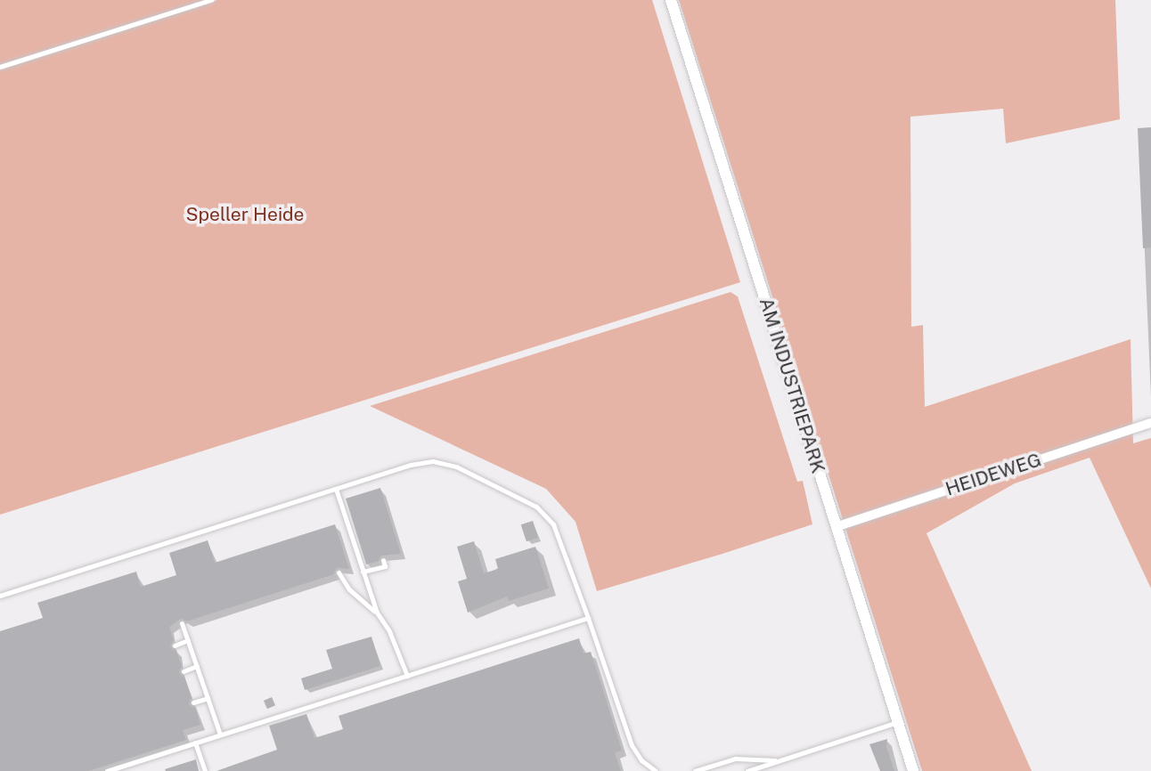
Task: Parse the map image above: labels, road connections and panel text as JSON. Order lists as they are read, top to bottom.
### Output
{
  "streets": {
    "street": ["AM INDUSTRIEPARK", "HEIDEWEG"]
  },
  "crossings": [
    ["AM INDUSTRIEPARK", "HEIDEWEG"]
  ],
  "parks": ["Speller Heide"]
}
